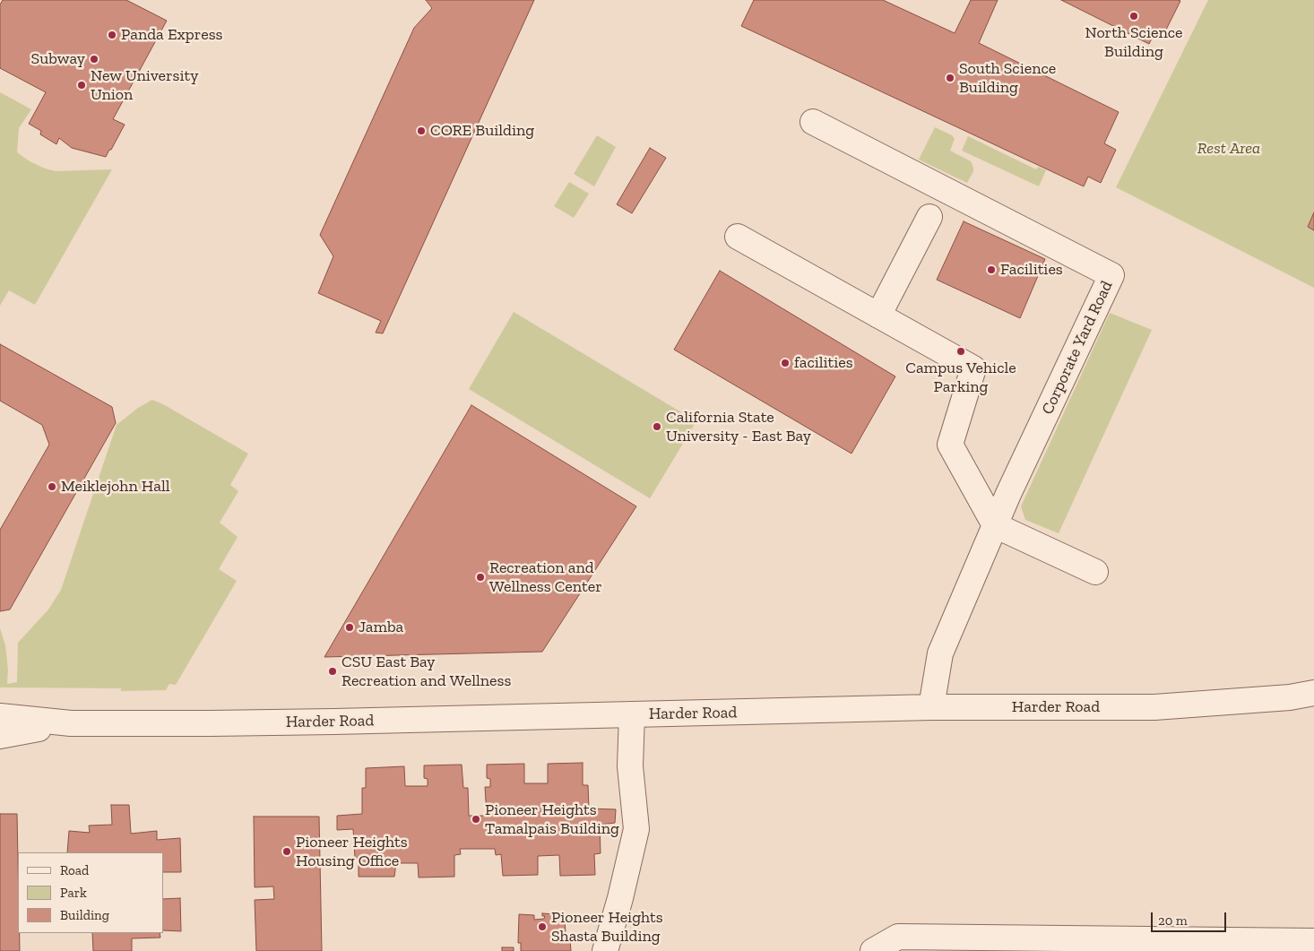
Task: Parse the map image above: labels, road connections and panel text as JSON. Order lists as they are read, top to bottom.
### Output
{
  "streets": {
    "street": ["Corporate Yard Road", "Harder Road"]
  },
  "crossings": [
    ["Corporate Yard Road", "Harder Road"]
  ],
  "parks": ["Rest Area"],
  "places": [
    "North Science Building",
    "Panda Express",
    "Subway",
    "South Science Building",
    "New University Union",
    "CORE Building",
    "Facilities",
    "Campus Vehicle Parking",
    "facilities",
    "California State University - East Bay",
    "Meiklejohn Hall",
    "Recreation and Wellness Center",
    "Jamba",
    "CSU East Bay Recreation and Wellness",
    "Pioneer Heights Tamalpais Building",
    "Pioneer Heights Housing Office",
    "Pioneer Heights Shasta Building"
  ],
  "legend": ["Road", "Park", "Building"],
  "scale_bar": "20 m"
}
